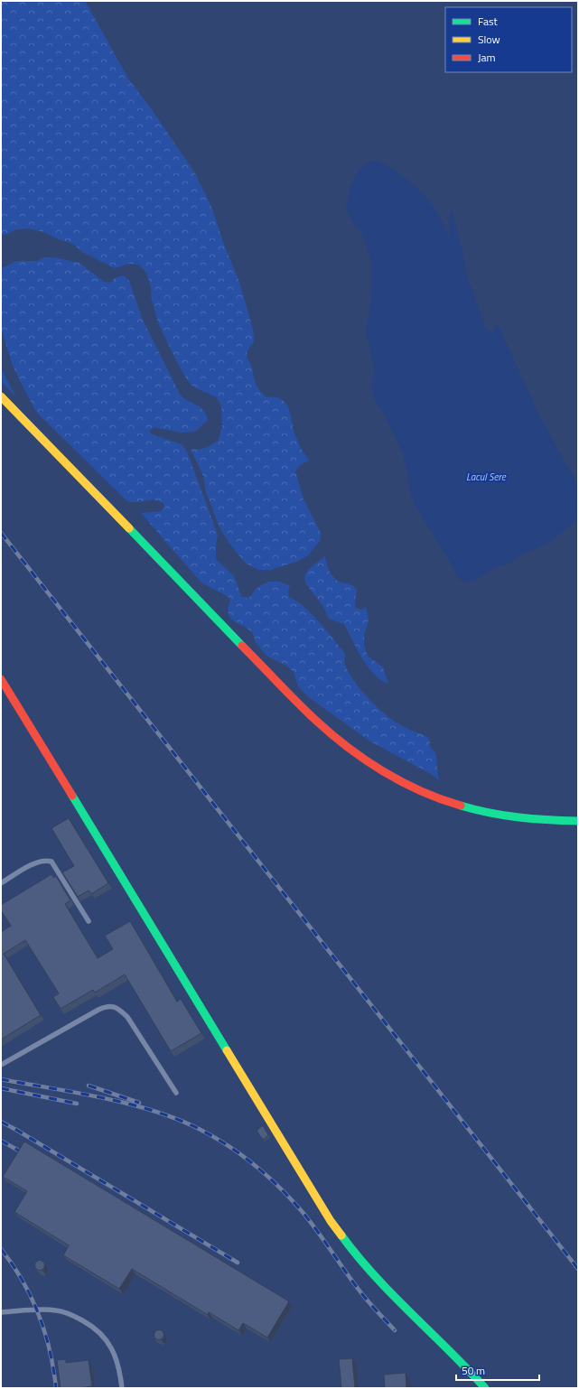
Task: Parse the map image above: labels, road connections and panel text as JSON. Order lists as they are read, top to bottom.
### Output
{
  "water": ["Lacul Sere"],
  "legend": ["Fast", "Slow", "Jam"],
  "scale_bar": "50 m"
}
